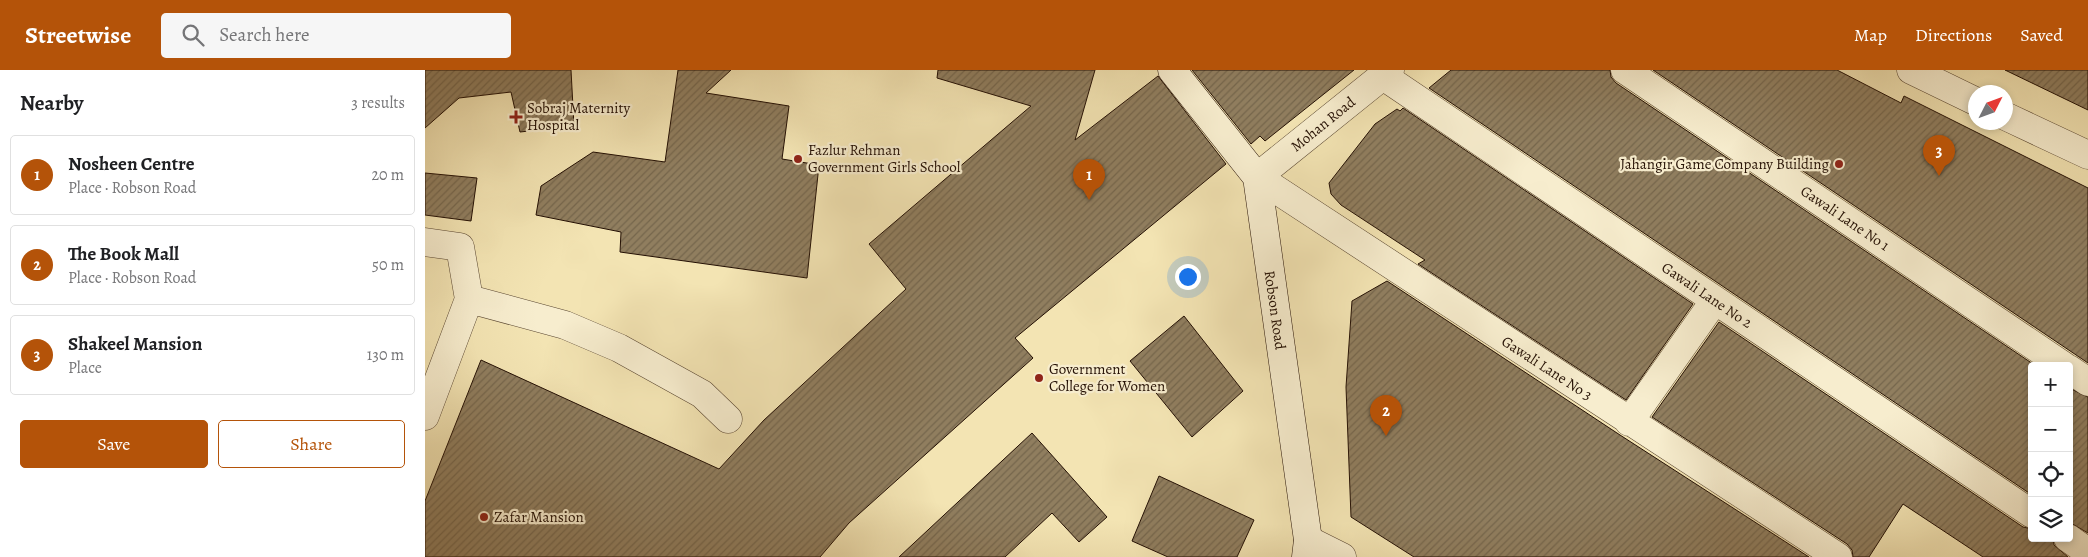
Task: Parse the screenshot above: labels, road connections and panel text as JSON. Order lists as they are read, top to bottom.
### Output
{
  "streets": {
    "street": [
      "Mohan Road",
      "Gawali Lane No 1",
      "Gawali Lane No 2",
      "Robson Road",
      "Gawali Lane No 3"
    ]
  },
  "crossings": [
    ["Mohan Road", "Gawali Lane No 2"],
    ["Mohan Road", "Robson Road"],
    ["Mohan Road", "Gawali Lane No 3"],
    ["Robson Road", "Gawali Lane No 3"]
  ],
  "places": {
    "health": ["Sobraj Maternity Hospital"],
    "other": [
      "Fazlur Rehman Government Girls School",
      "Jahangir Game Company Building",
      "Government College for Women",
      "Zafar Mansion"
    ]
  },
  "north": "top right",
  "page": {
    "header": "Streetwise",
    "search": "Search here",
    "nav": ["Map", "Directions", "Saved"],
    "heading": ["Nearby", "3 results"],
    "list": [
      {
        "mark": "1",
        "name": "Nosheen Centre",
        "note": "Place · Robson Road",
        "value": "20 m"
      },
      {
        "mark": "2",
        "name": "The Book Mall",
        "note": "Place · Robson Road",
        "value": "50 m"
      },
      {
        "mark": "3",
        "name": "Shakeel Mansion",
        "note": "Place",
        "value": "130 m"
      }
    ],
    "pins": ["3", "1", "2"],
    "map_buttons": ["+", "−"],
    "buttons": ["Save", "Share"]
  }
}
